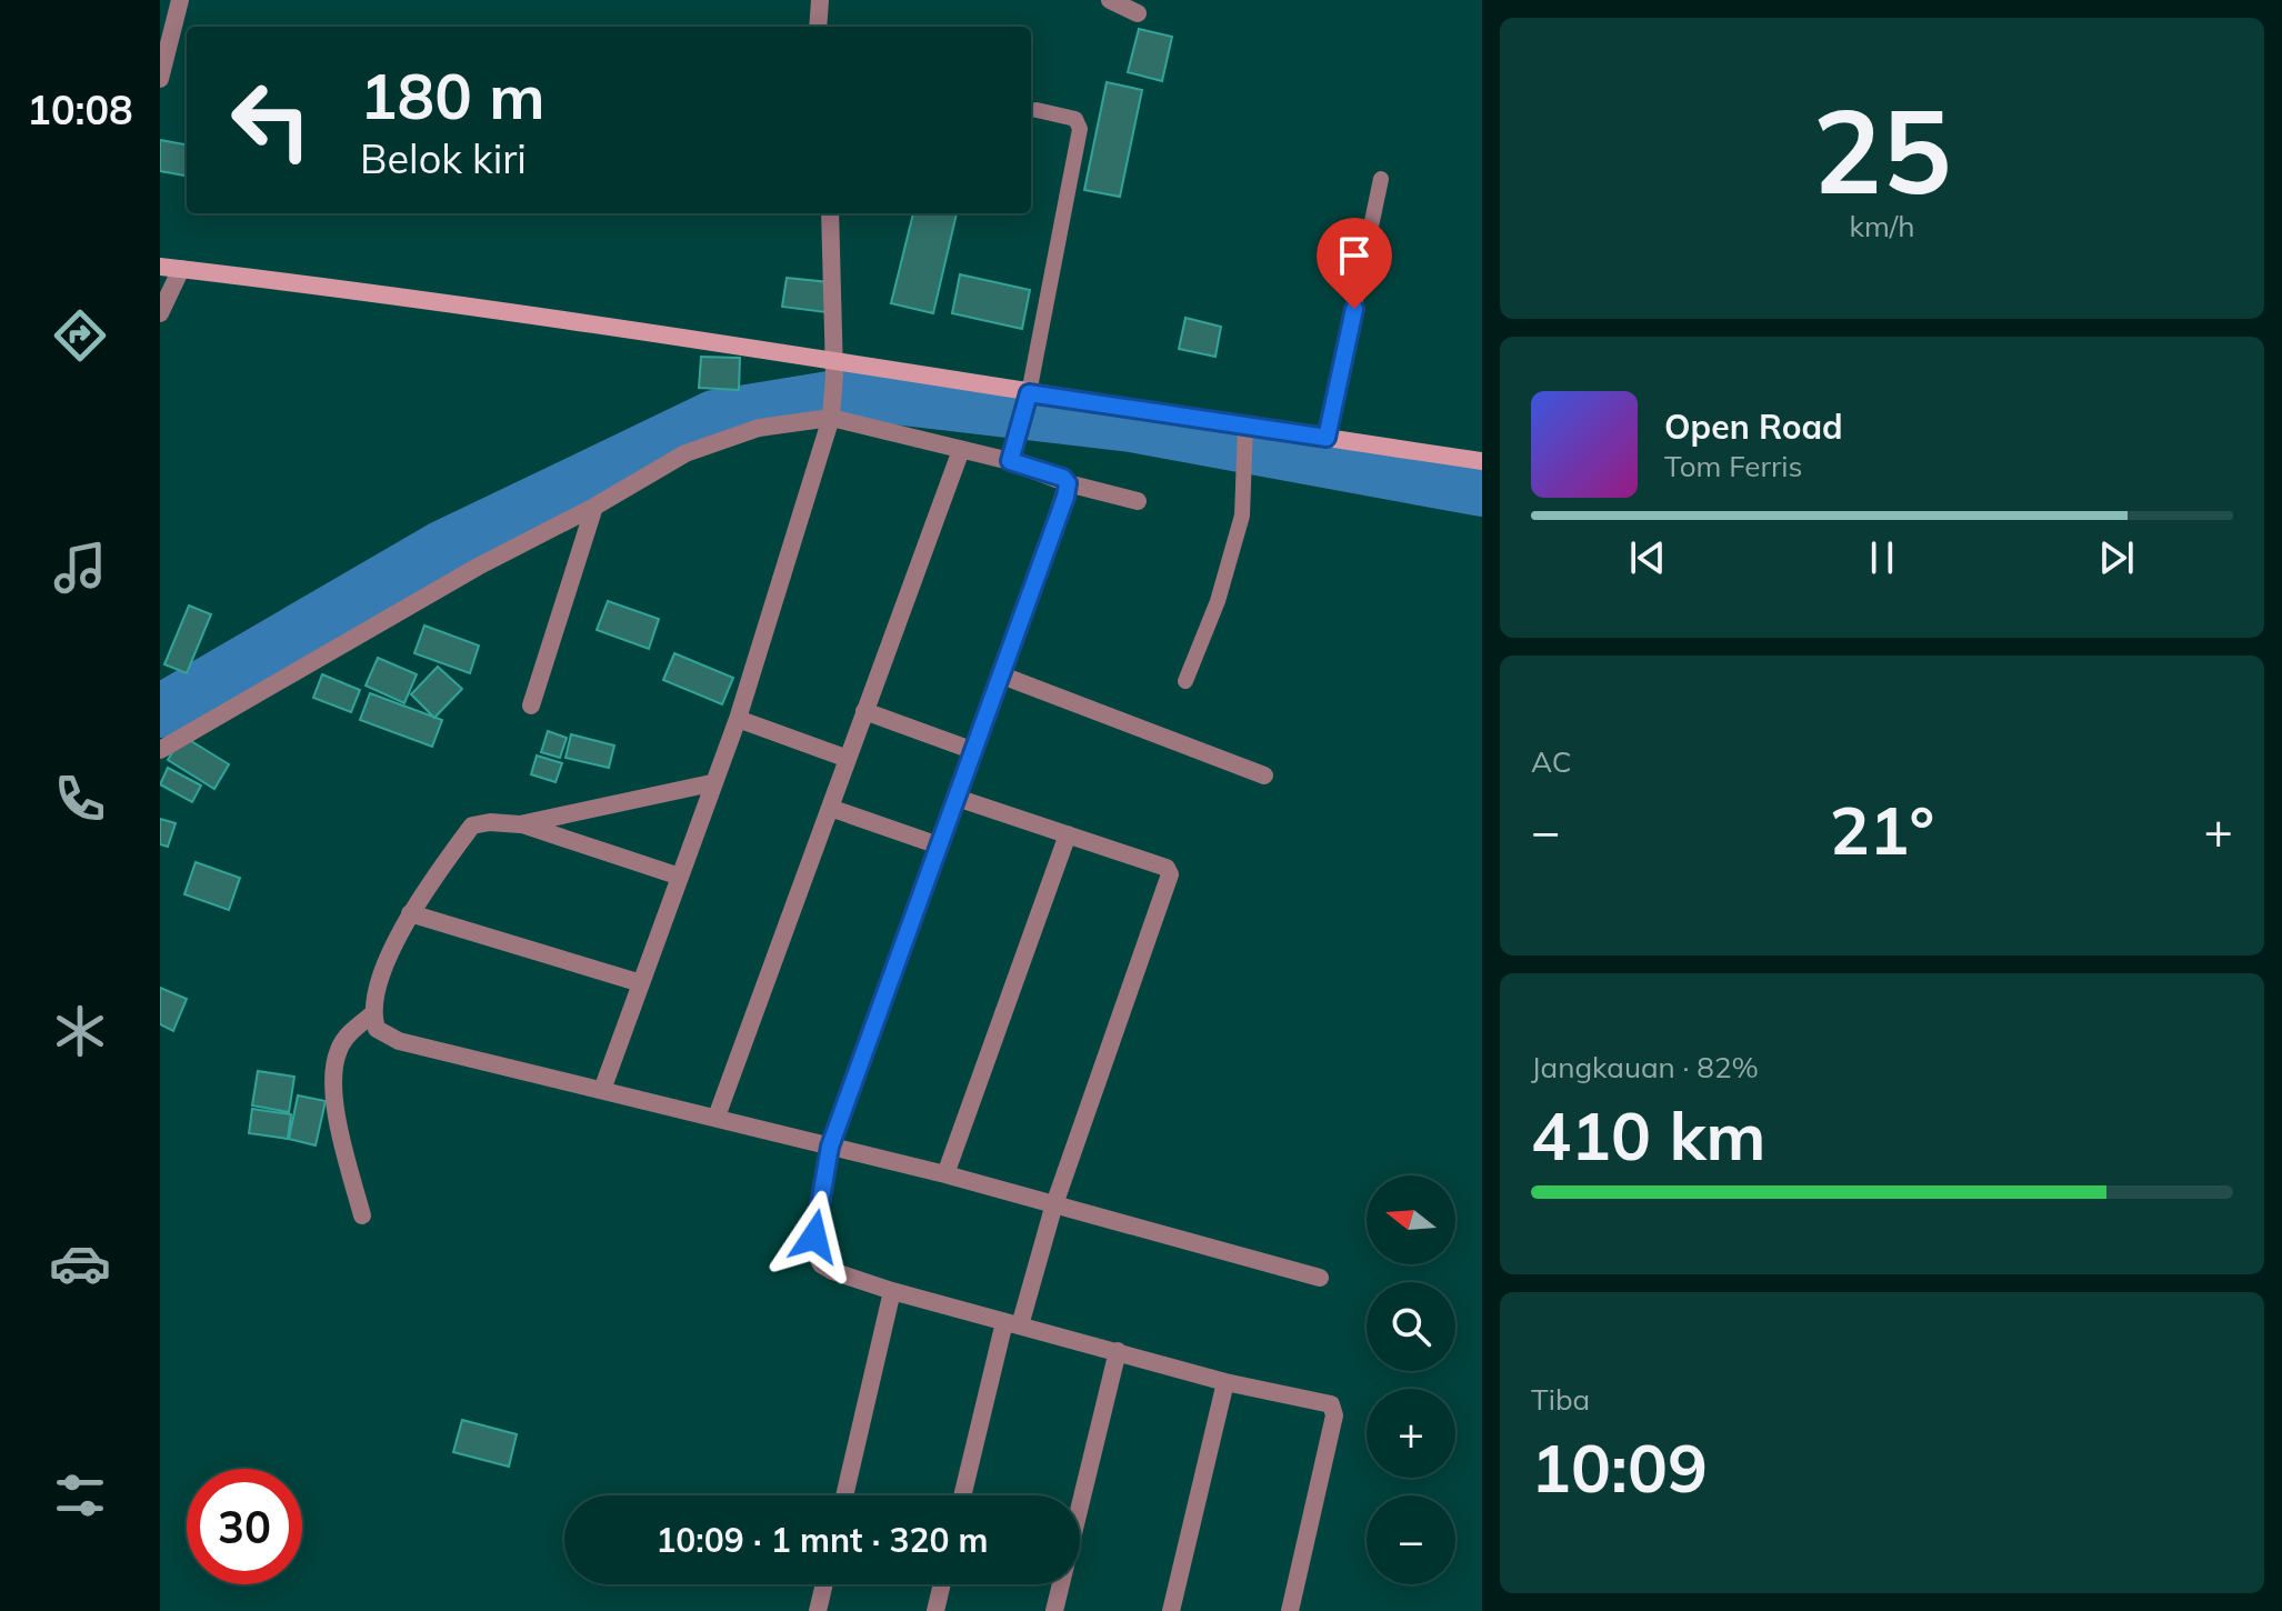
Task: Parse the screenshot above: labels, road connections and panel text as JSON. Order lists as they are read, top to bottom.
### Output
{
  "north": "left",
  "page": {
    "tabs": "10:08",
    "tile": [
      ["25", "km/h"],
      "AC",
      ["Jangkauan · 82%", "410 km"],
      ["Tiba", "10:09"]
    ],
    "turn": ["180 m", "Belok kiri"],
    "song": ["Open Road", "Tom Ferris"],
    "heat": ["−", "21°", "+"],
    "map_buttons": ["+", "−"],
    "limit": "30",
    "trip": "10:09 · 1 mnt · 320 m"
  }
}
